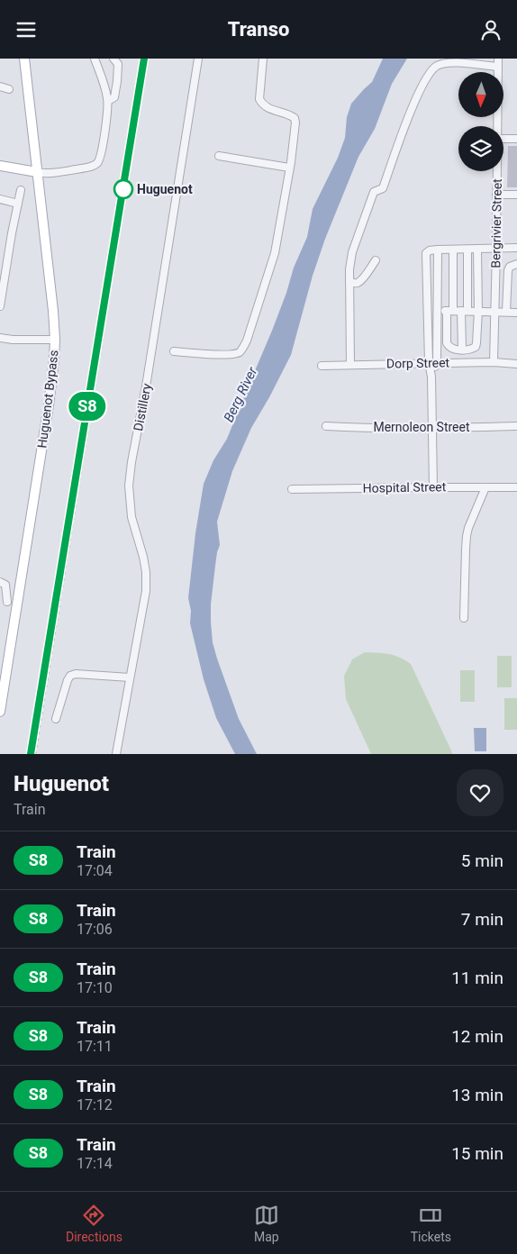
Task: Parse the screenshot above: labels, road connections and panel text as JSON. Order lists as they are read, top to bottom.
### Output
{
  "streets": {
    "main road": ["Huguenot Bypass"],
    "street": [
      "Bergrivier Street",
      "Dorp Street",
      "Distillery",
      "Mernoleon Street",
      "Hospital Street"
    ]
  },
  "crossings": [
    ["Bergrivier Street", "Dorp Street"]
  ],
  "water": ["Berg River"],
  "places": ["Huguenot"],
  "north": "bottom",
  "page": {
    "header": "Transo",
    "on_map": "S8",
    "heading": ["Huguenot", "Train"],
    "list": [
      {
        "mark": "S8",
        "name": "Train",
        "note": "17:04",
        "value": "5 min"
      },
      {
        "mark": "S8",
        "name": "Train",
        "note": "17:06",
        "value": "7 min"
      },
      {
        "mark": "S8",
        "name": "Train",
        "note": "17:10",
        "value": "11 min"
      },
      {
        "mark": "S8",
        "name": "Train",
        "note": "17:11",
        "value": "12 min"
      },
      {
        "mark": "S8",
        "name": "Train",
        "note": "17:12",
        "value": "13 min"
      },
      {
        "mark": "S8",
        "name": "Train",
        "note": "17:14",
        "value": "15 min"
      }
    ],
    "tabs": ["Directions", "Map", "Tickets"]
  }
}
